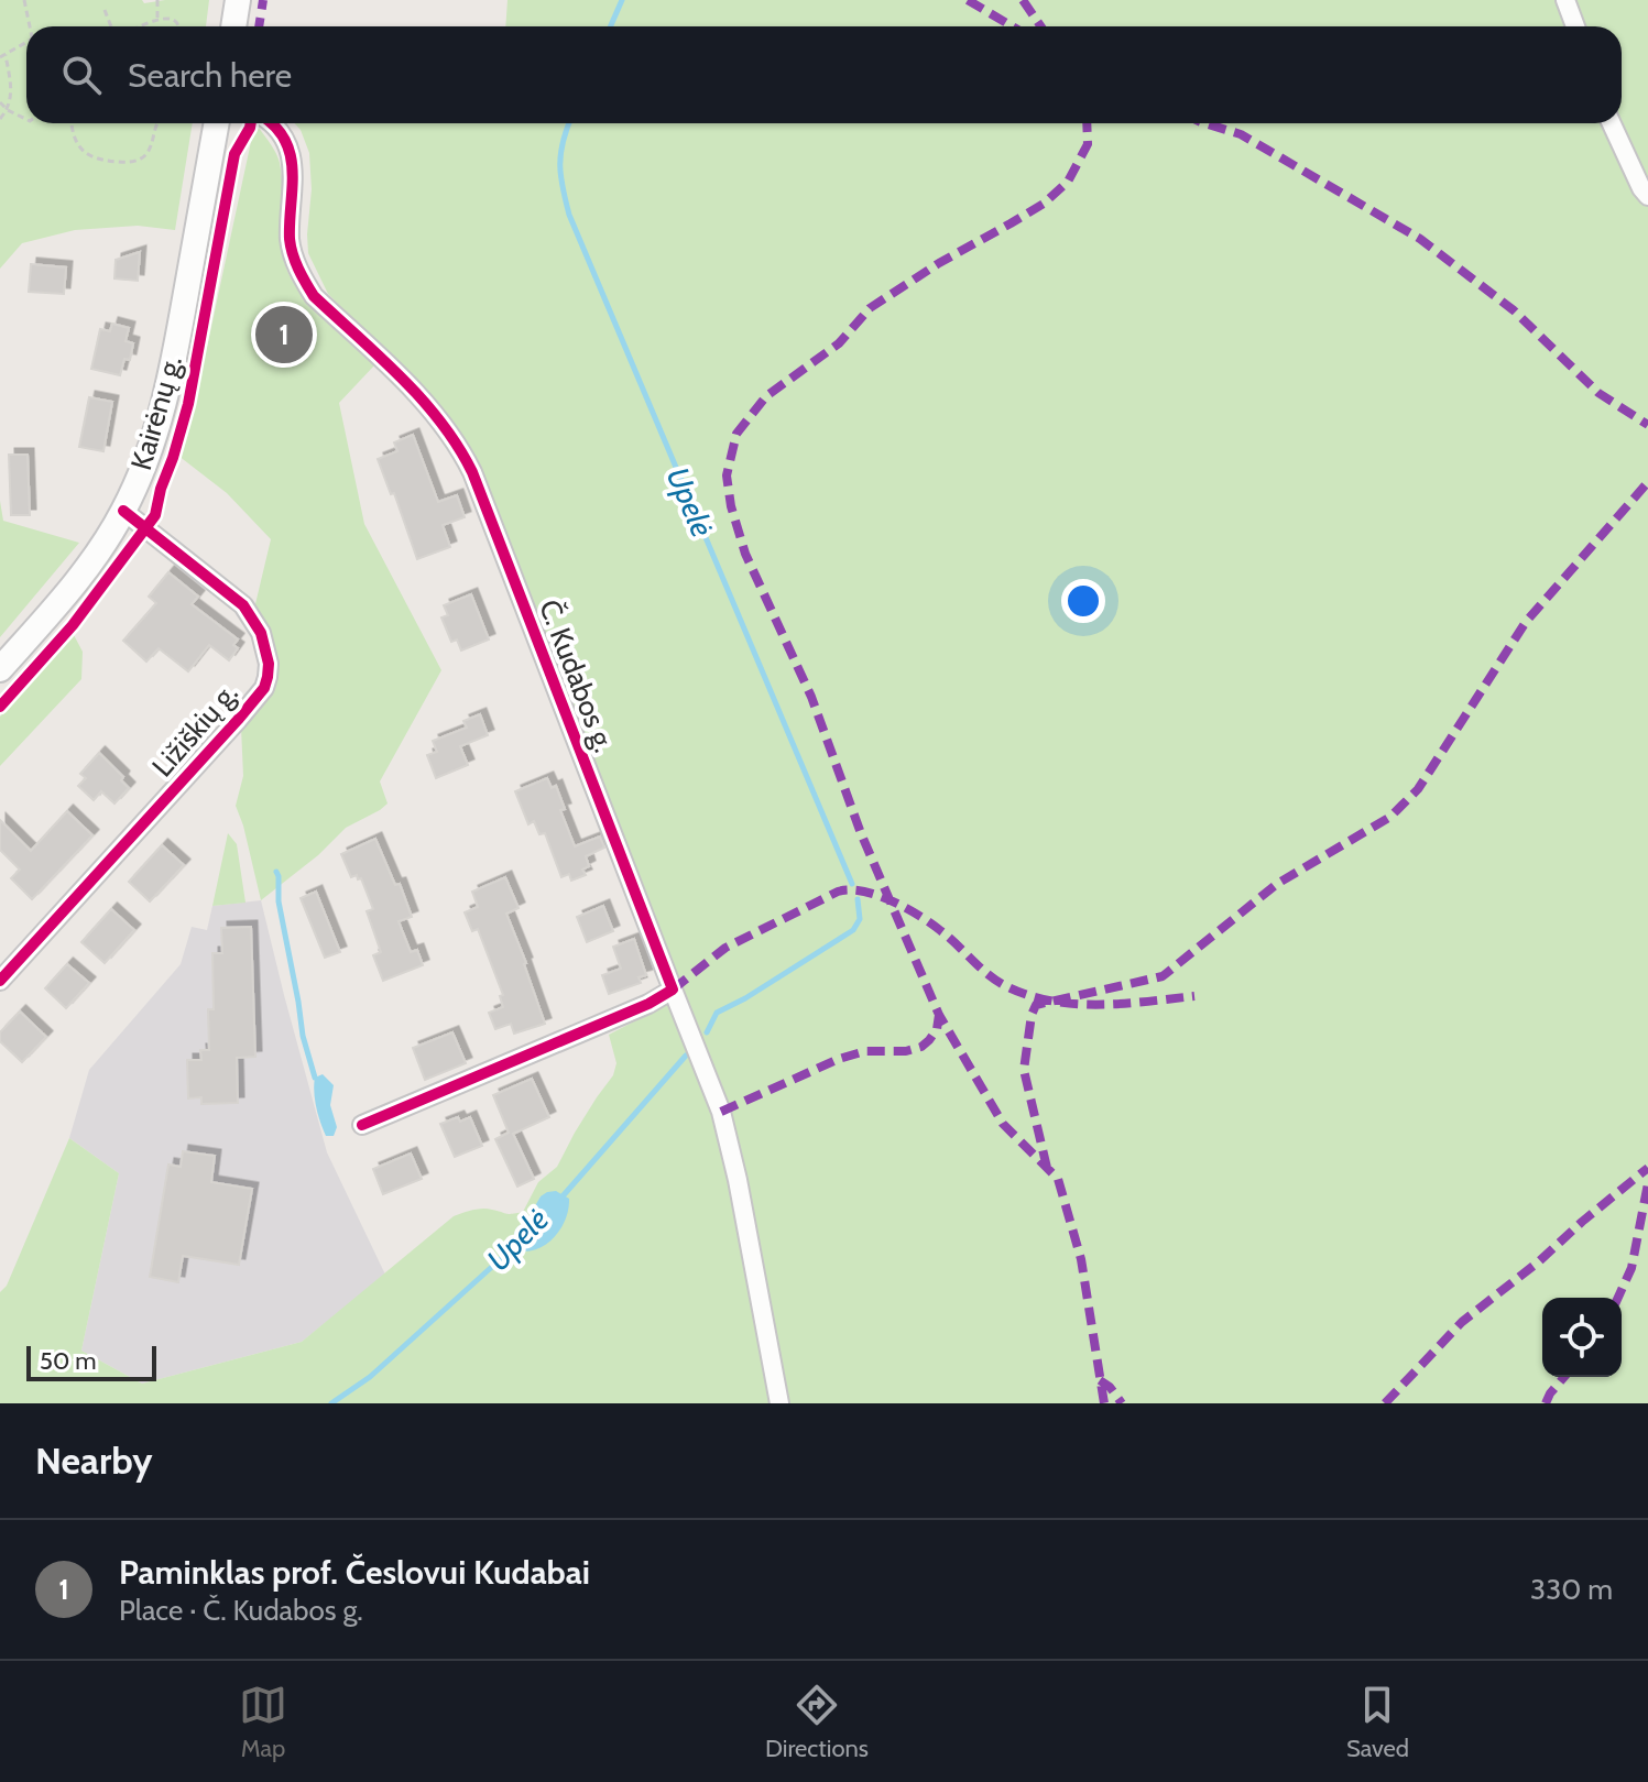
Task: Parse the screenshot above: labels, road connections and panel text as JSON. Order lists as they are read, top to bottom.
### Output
{
  "streets": {
    "main road": ["Kairėnų g."],
    "street": ["Č. Kudabos g.", "Ližiškių g."]
  },
  "crossings": [
    ["Kairėnų g.", "Ližiškių g."]
  ],
  "water": ["Upelė"],
  "scale_bar": "50 m",
  "page": {
    "search": "Search here",
    "pins": "1",
    "scale": "50 m",
    "heading": "Nearby",
    "list": [
      {
        "mark": "1",
        "name": "Paminklas prof. Česlovui Kudabai",
        "note": "Place · Č. Kudabos g.",
        "value": "330 m"
      }
    ],
    "nav": ["Map", "Directions", "Saved"]
  }
}
